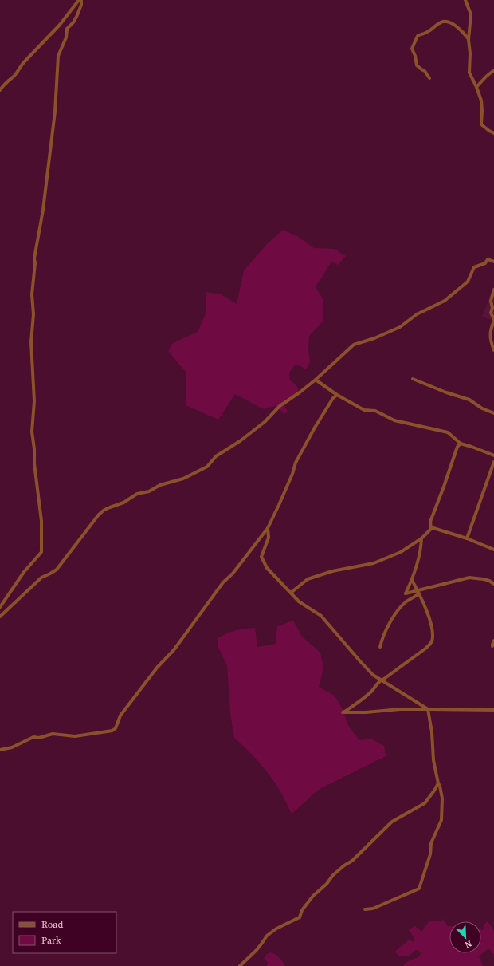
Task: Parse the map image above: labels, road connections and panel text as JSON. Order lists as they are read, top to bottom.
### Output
{
  "legend": ["Road", "Park"],
  "north": "bottom right"
}
